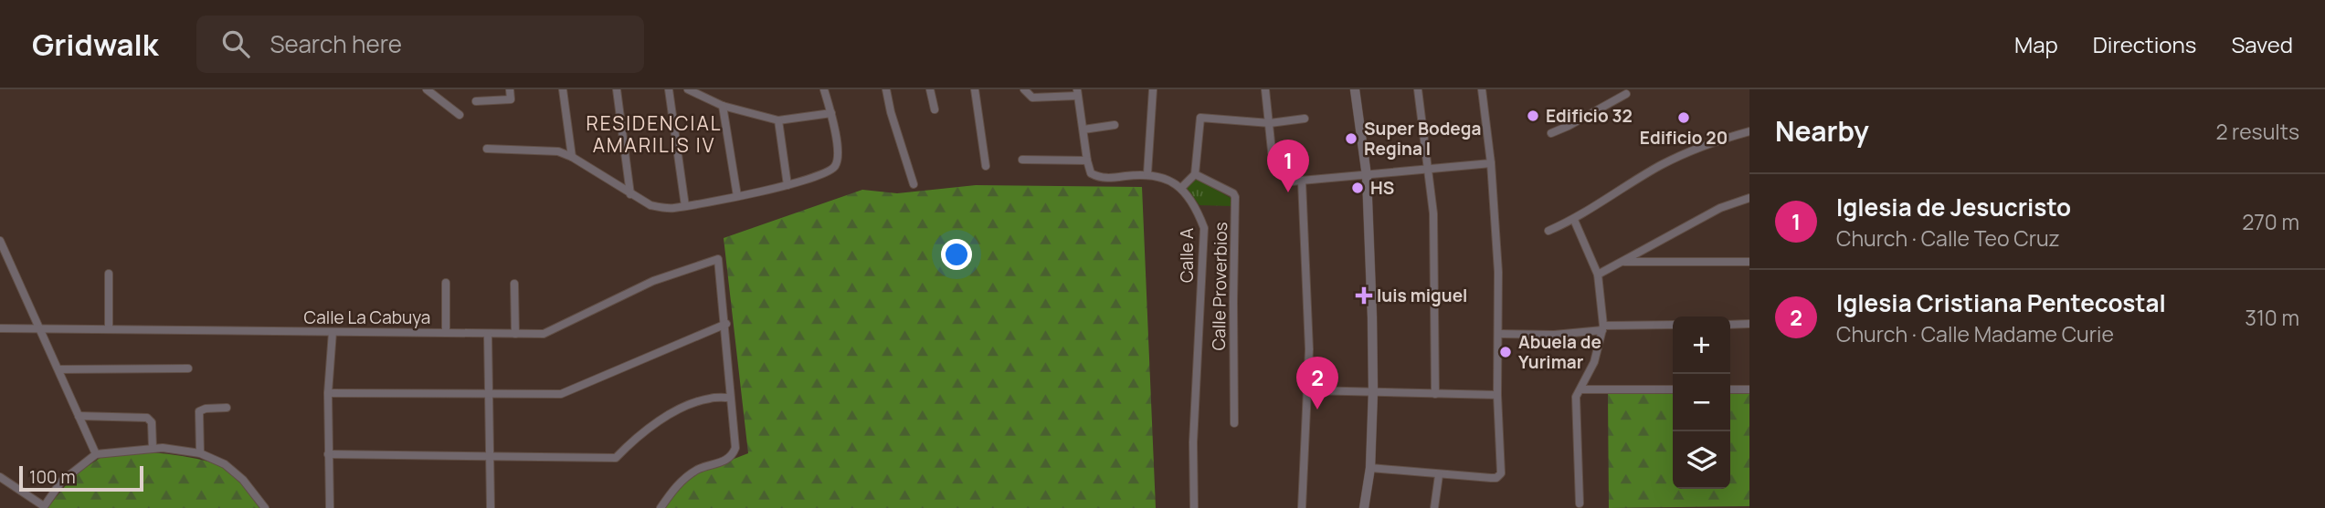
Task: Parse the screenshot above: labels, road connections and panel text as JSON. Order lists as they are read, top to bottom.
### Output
{
  "streets": {
    "street": ["Calle A", "Calle Proverbios", "Calle La Cabuya"]
  },
  "districts": ["RESIDENCIAL AMARILIS IV"],
  "places": {
    "other": [
      "Edificio 32",
      "Edificio 20",
      "Super Bodega Regina I",
      "HS",
      "Abuela de Yurimar"
    ],
    "health": ["luis miguel"]
  },
  "scale_bar": "100 m",
  "page": {
    "header": "Gridwalk",
    "search": "Search here",
    "nav": ["Map", "Directions", "Saved"],
    "heading": ["Nearby", "2 results"],
    "pins": ["1", "2"],
    "list": [
      {
        "mark": "1",
        "name": "Iglesia de Jesucristo",
        "note": "Church · Calle Teo Cruz",
        "value": "270 m"
      },
      {
        "mark": "2",
        "name": "Iglesia Cristiana Pentecostal",
        "note": "Church · Calle Madame Curie",
        "value": "310 m"
      }
    ],
    "map_buttons": ["+", "−"],
    "scale": "100 m"
  }
}
